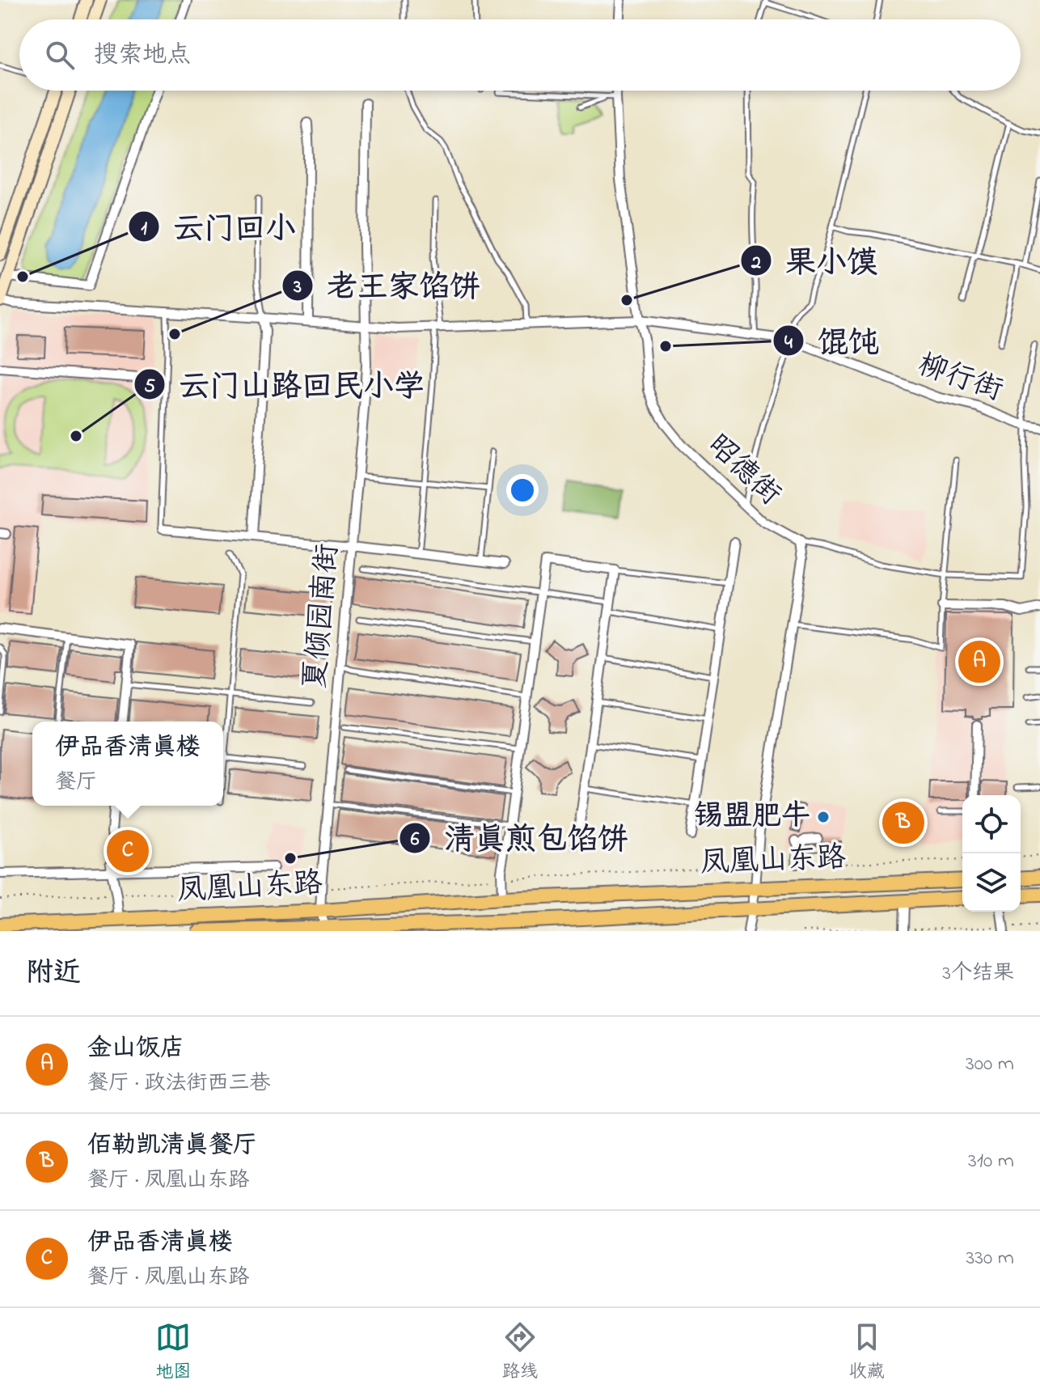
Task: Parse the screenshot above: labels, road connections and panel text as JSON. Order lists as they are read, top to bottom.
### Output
{
  "streets": {
    "main road": ["凤凰山东路"],
    "street": ["柳行街", "昭德街", "夏倾园南街"]
  },
  "crossings": [
    ["柳行街", "昭德街"],
    ["柳行街", "夏倾园南街"],
    ["夏倾园南街", "凤凰山东路"]
  ],
  "places": [
    "云门回小",
    "果小馍",
    "老王家馅饼",
    "馄饨",
    "云门山路回民小学",
    "锡盟肥牛",
    "清真煎包馅饼"
  ],
  "page": {
    "search": "搜索地点",
    "pins": ["A", "B", "C"],
    "popup": ["伊品香清真楼", "餐厅"],
    "heading": ["附近", "3个结果"],
    "list": [
      {
        "mark": "A",
        "name": "金山饭店",
        "note": "餐厅 · 政法街西三巷",
        "value": "300 m"
      },
      {
        "mark": "B",
        "name": "佰勒凯清真餐厅",
        "note": "餐厅 · 凤凰山东路",
        "value": "310 m"
      },
      {
        "mark": "C",
        "name": "伊品香清真楼",
        "note": "餐厅 · 凤凰山东路",
        "value": "330 m"
      }
    ],
    "nav": ["地图", "路线", "收藏"]
  }
}
